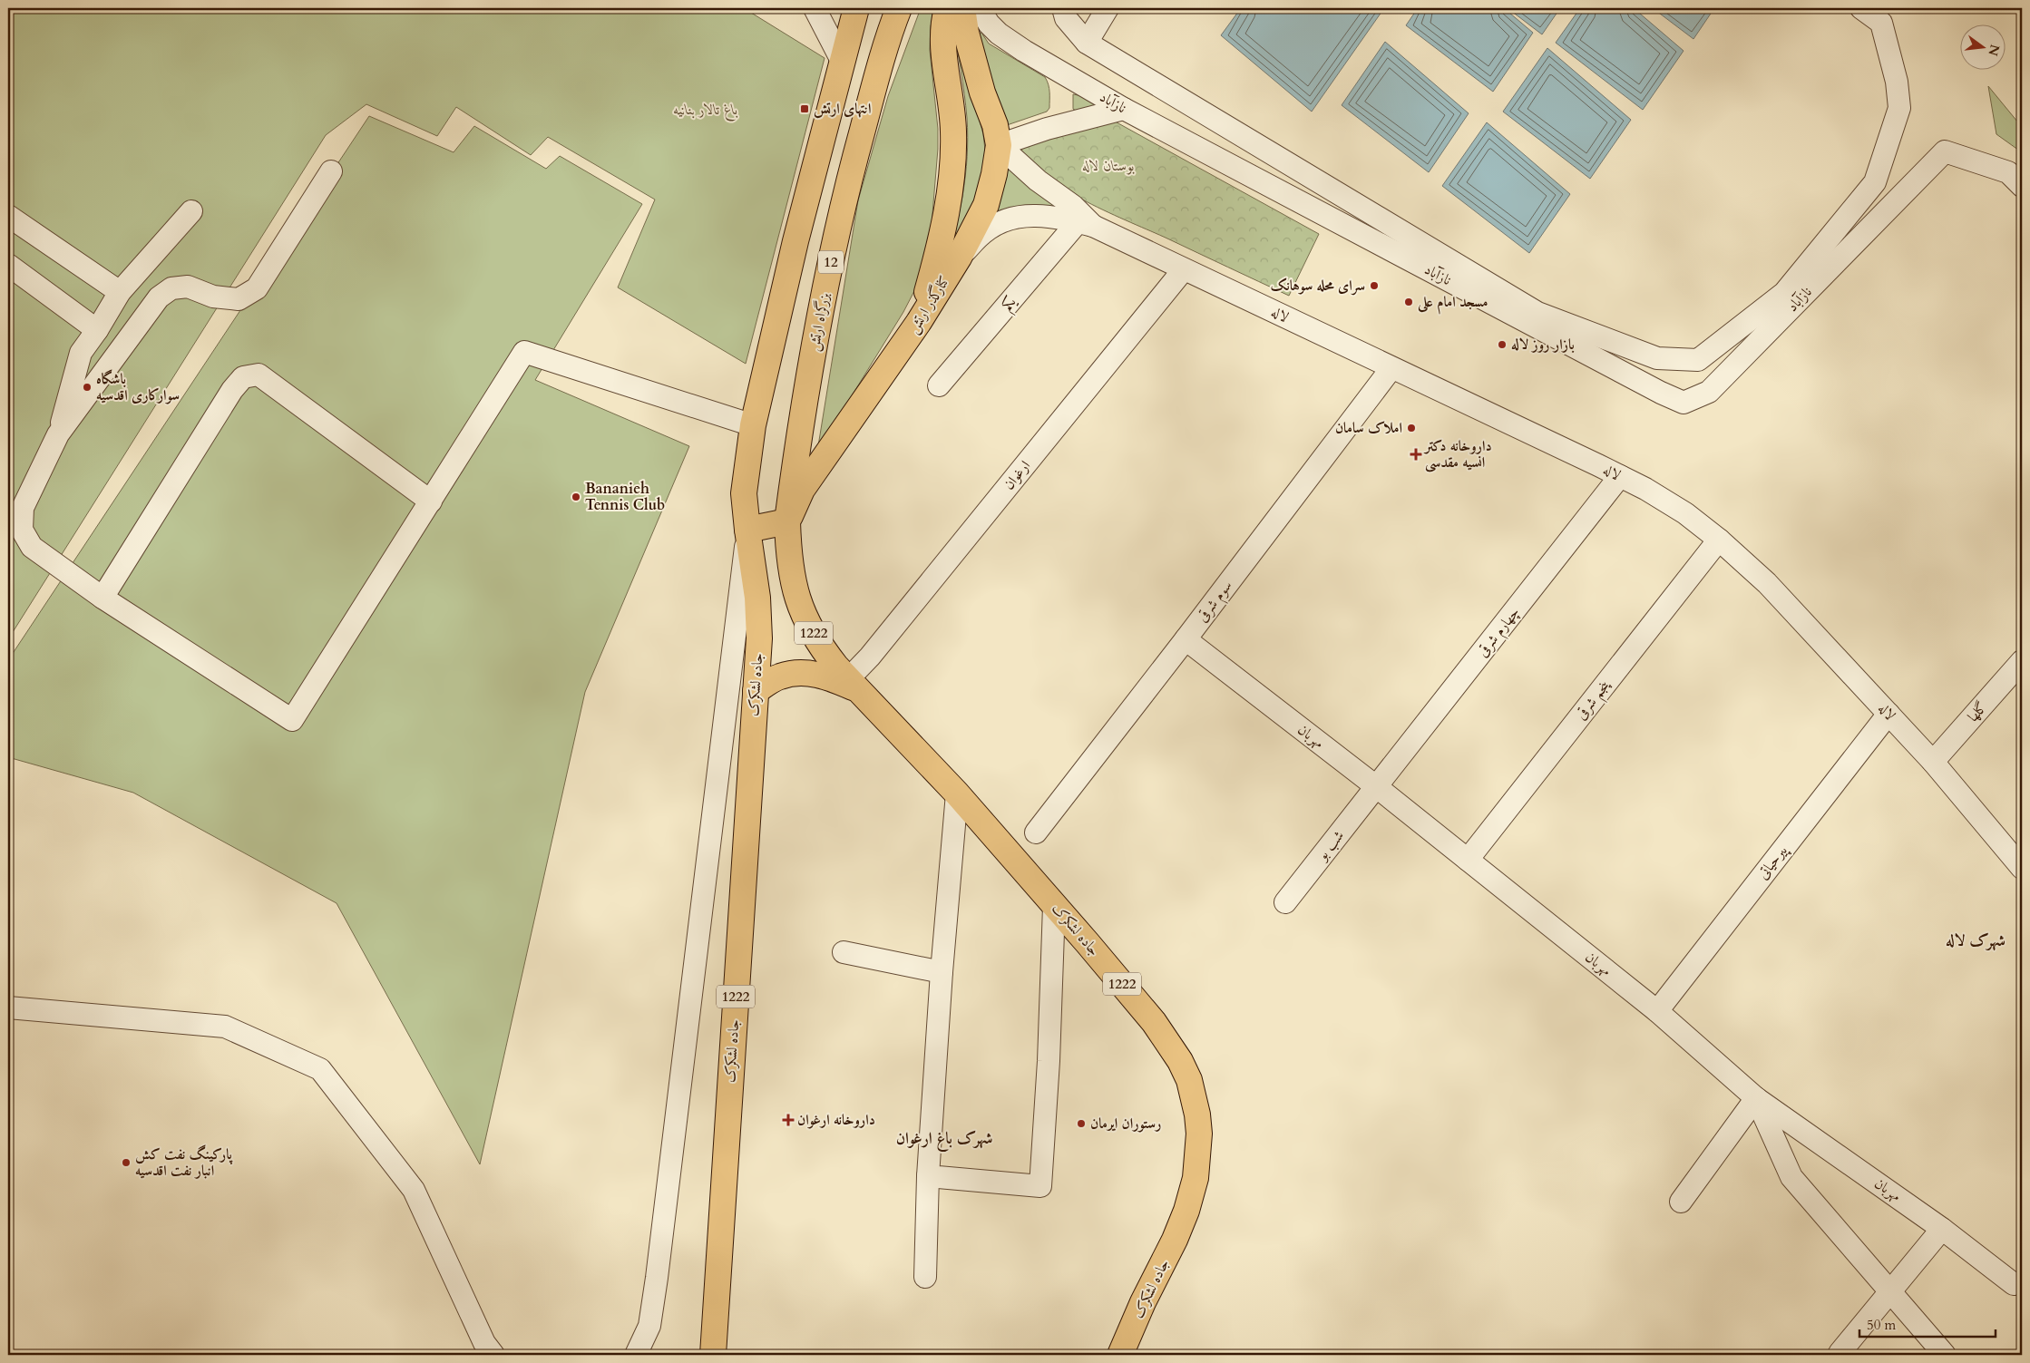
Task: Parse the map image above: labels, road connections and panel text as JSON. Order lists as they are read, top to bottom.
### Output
{
  "streets": {
    "main road": [
      "12",
      "کنارگذر ارتش",
      "بزرگراه ارتش",
      "1222",
      "جاده لشکرک"
    ],
    "street": [
      "نازآباد",
      "یکم",
      "لاله",
      "ارغوان",
      "سوم شرقی",
      "چهارم شرقی",
      "پنجم شرقی",
      "گلها",
      "مهربان",
      "شب بو",
      "پیرحیاتی"
    ]
  },
  "crossings": [
    ["یکم", "لاله"],
    ["کنارگذر ارتش", "لاله"],
    ["کنارگذر ارتش", "بزرگراه ارتش"],
    ["کنارگذر ارتش", "جاده لشکرک"],
    ["لاله", "ارغوان"],
    ["لاله", "سوم شرقی"],
    ["لاله", "چهارم شرقی"],
    ["لاله", "پنجم شرقی"],
    ["لاله", "گلها"],
    ["لاله", "پیرحیاتی"],
    ["ارغوان", "1222"],
    ["ارغوان", "جاده لشکرک"],
    ["سوم شرقی", "مهربان"],
    ["چهارم شرقی", "مهربان"],
    ["چهارم شرقی", "شب بو"],
    ["1222", "جاده لشکرک"],
    ["پنجم شرقی", "مهربان"],
    ["مهربان", "شب بو"],
    ["مهربان", "پیرحیاتی"]
  ],
  "districts": ["شهرک لاله", "شهرک باغ ارغوان"],
  "parks": ["باغ تالار بنانیه", "بوستان لاله"],
  "places": {
    "transit": ["انتهای ارتش"],
    "other": [
      "سرای محله سوهانک",
      "مسجد امام علی",
      "بازار روز لاله",
      "باشگاه سوارکاری اقدسیه",
      "املاک سامان",
      "Bananieh Tennis Club",
      "رستوران ايرمان",
      "پارکینگ نفت کش انبار نفت اقدسیه"
    ],
    "health": ["داروخانه دکتر انسیه مقدسی", "داروخانه ارغوان"]
  },
  "scale_bar": "50 m",
  "north": "right"
}
